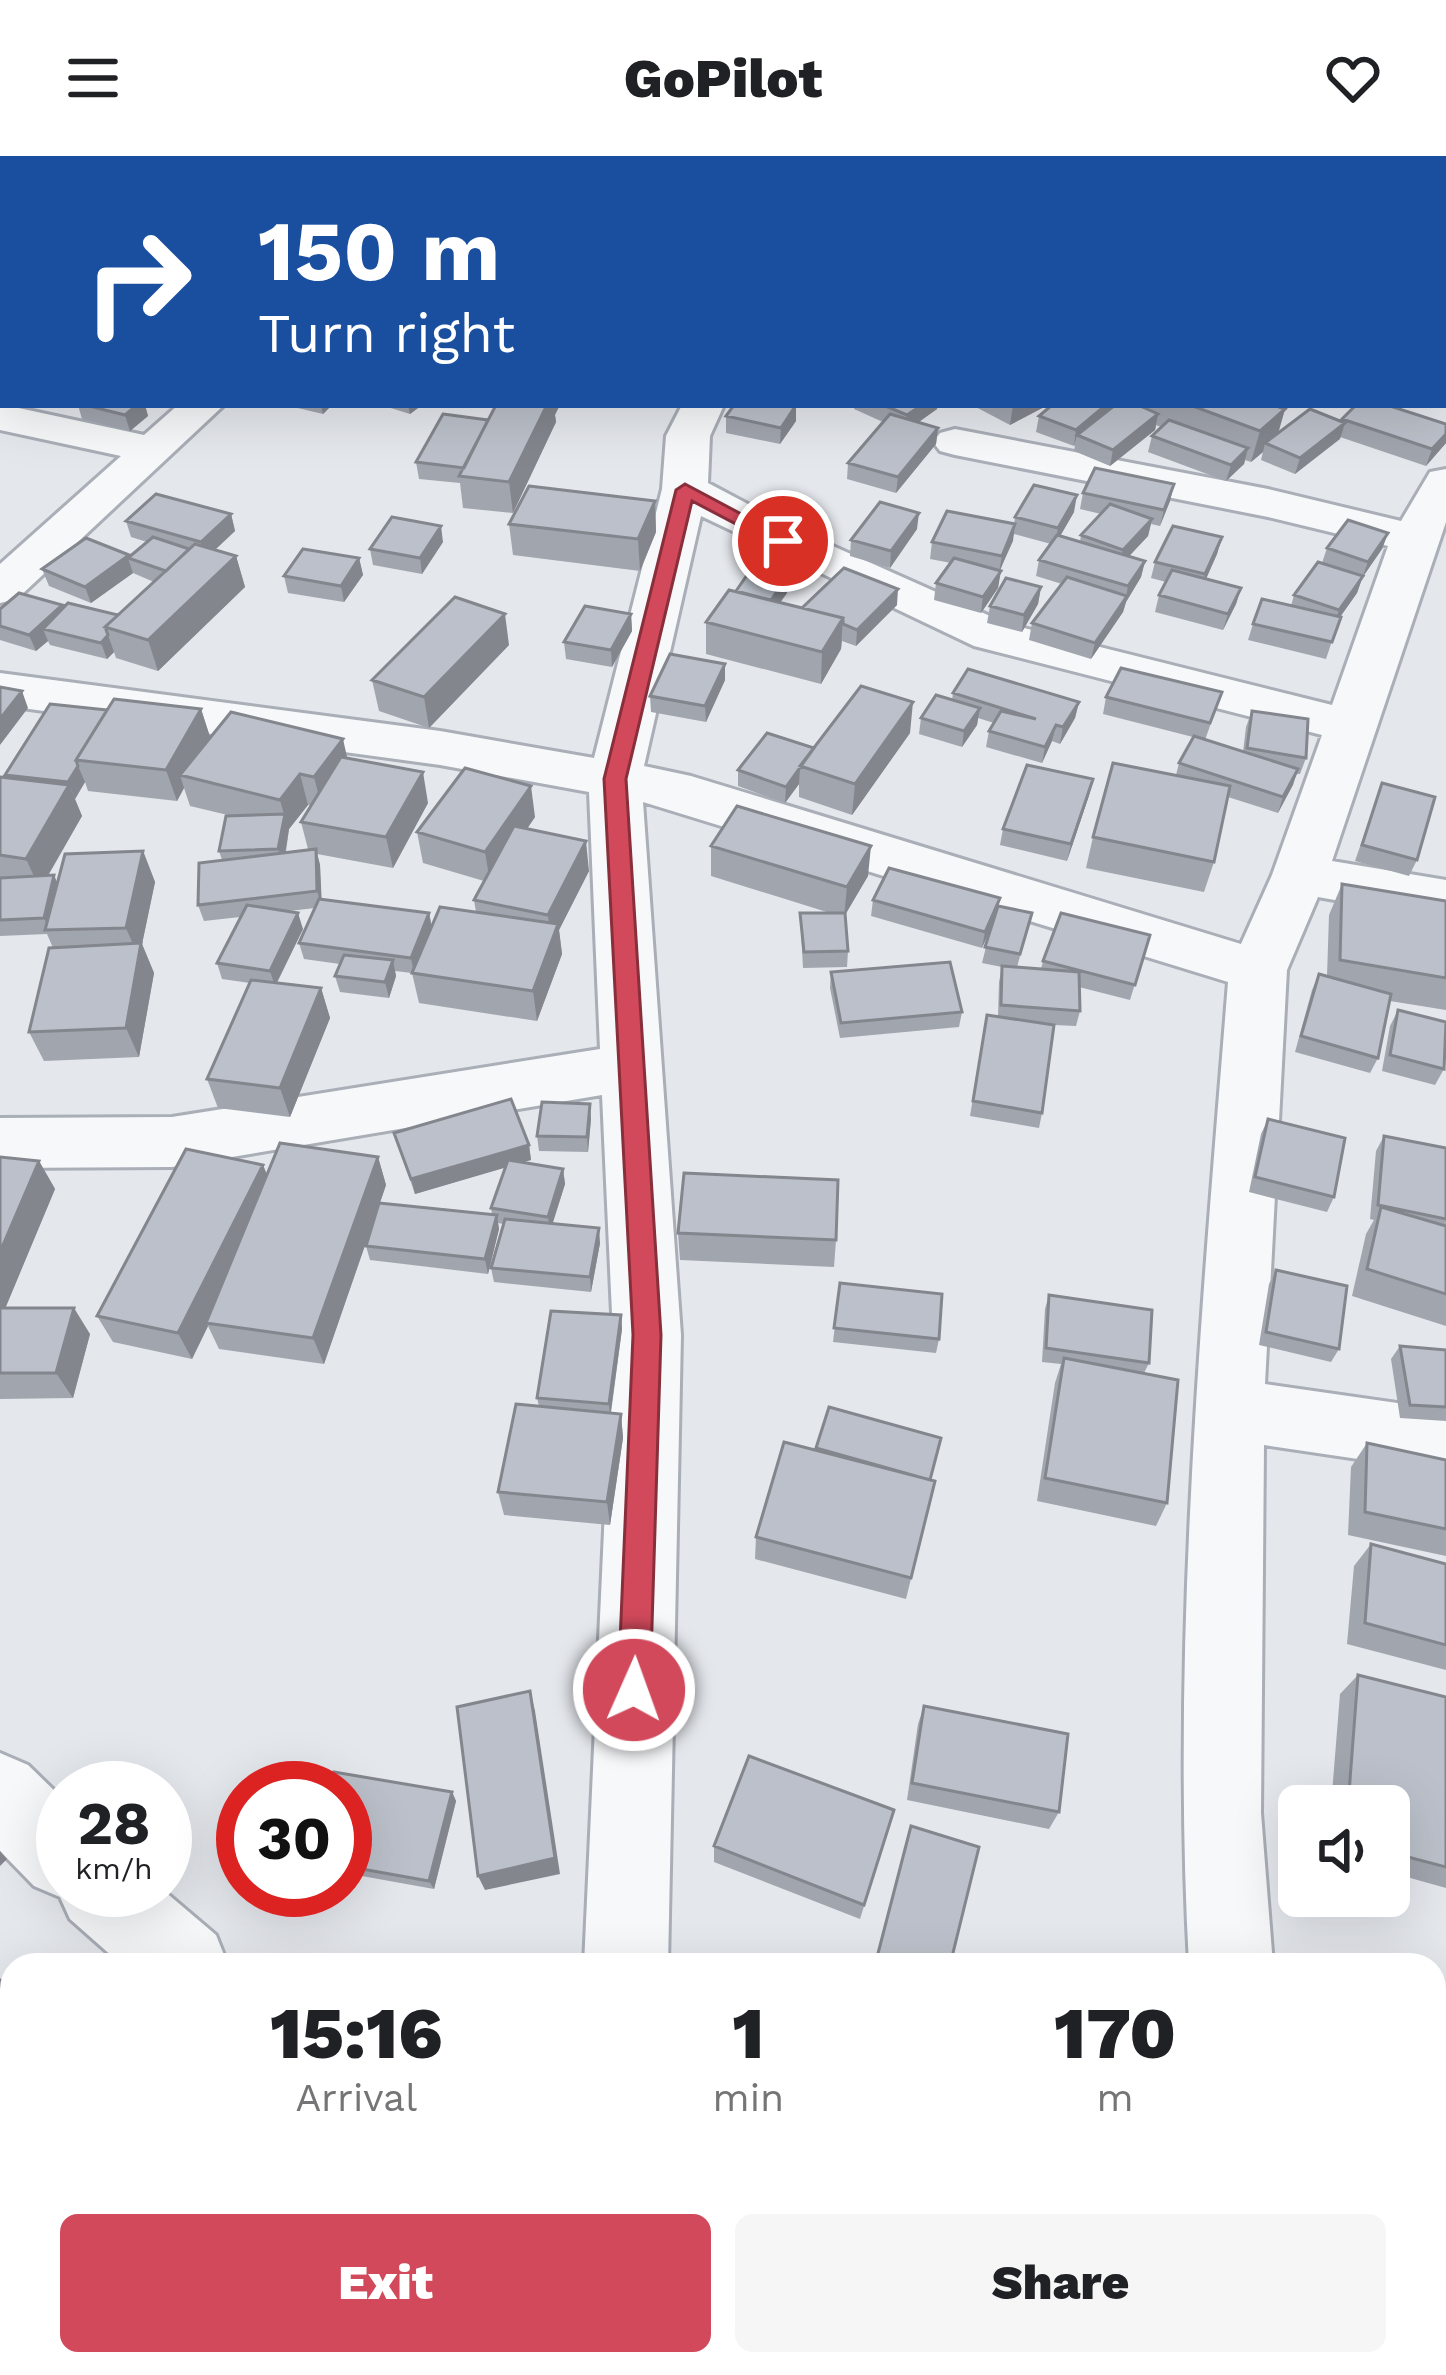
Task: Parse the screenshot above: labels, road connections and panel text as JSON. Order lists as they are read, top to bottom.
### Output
{
  "page": {
    "header": "GoPilot",
    "turn": ["150 m", "Turn right"],
    "speed": "28 km/h",
    "limit": "30",
    "eta": [
      "15:16",
      "Arrival",
      "1",
      "min",
      "170",
      "m"
    ],
    "buttons": ["Exit", "Share"]
  }
}
